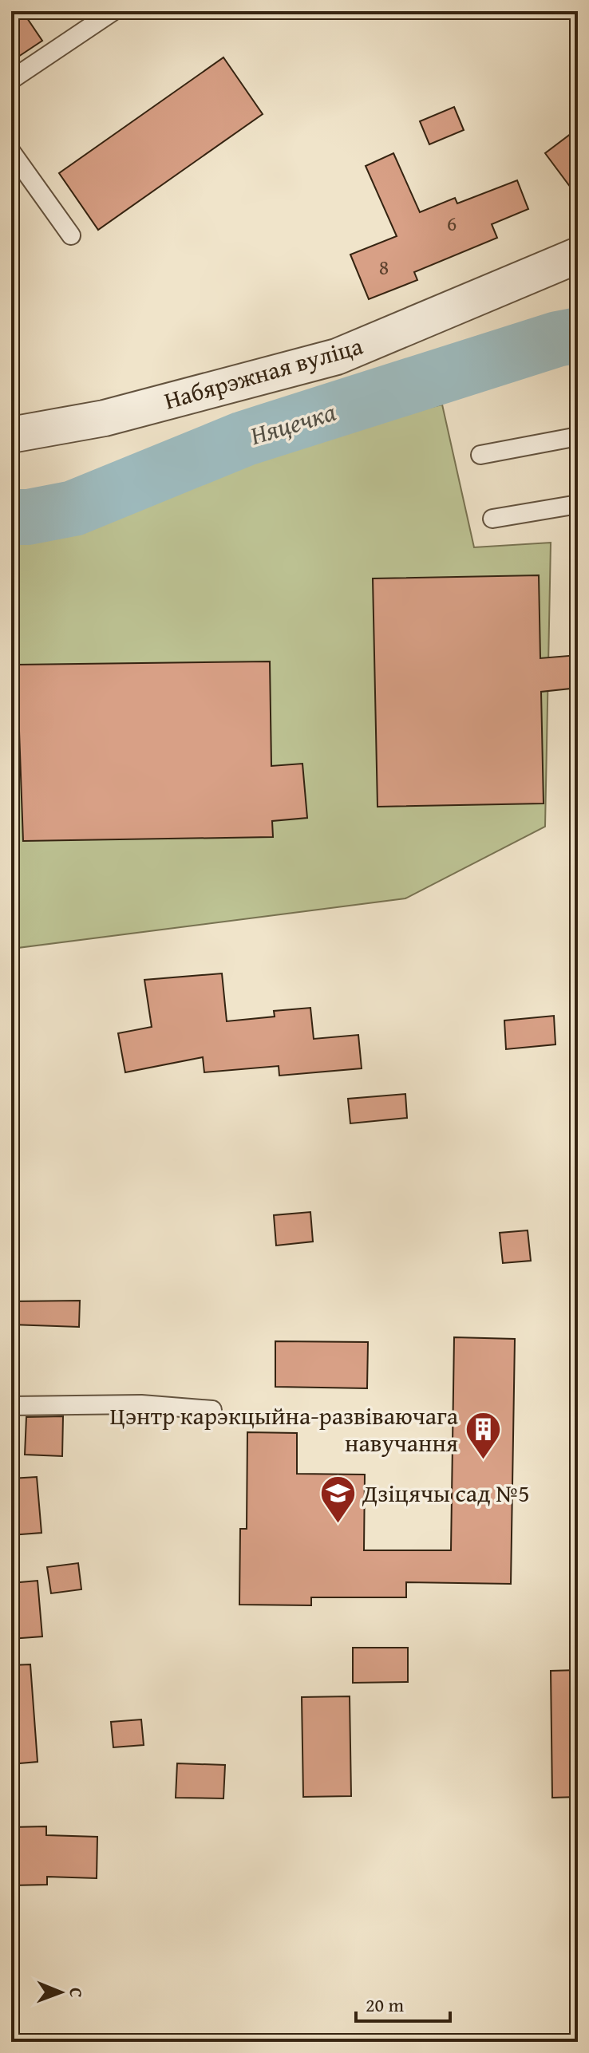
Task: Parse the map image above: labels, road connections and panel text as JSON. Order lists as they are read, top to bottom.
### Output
{
  "streets": {
    "street": ["Набярэжная вуліца"]
  },
  "water": ["Няцечка"],
  "places": {
    "building": ["Цэнтр карэкцыйна-развіваючага навучання"],
    "school or university": ["Дзіцячы сад №5"]
  },
  "house_numbers": ["6", "8"],
  "scale_bar": "20 m",
  "north": "right"
}
